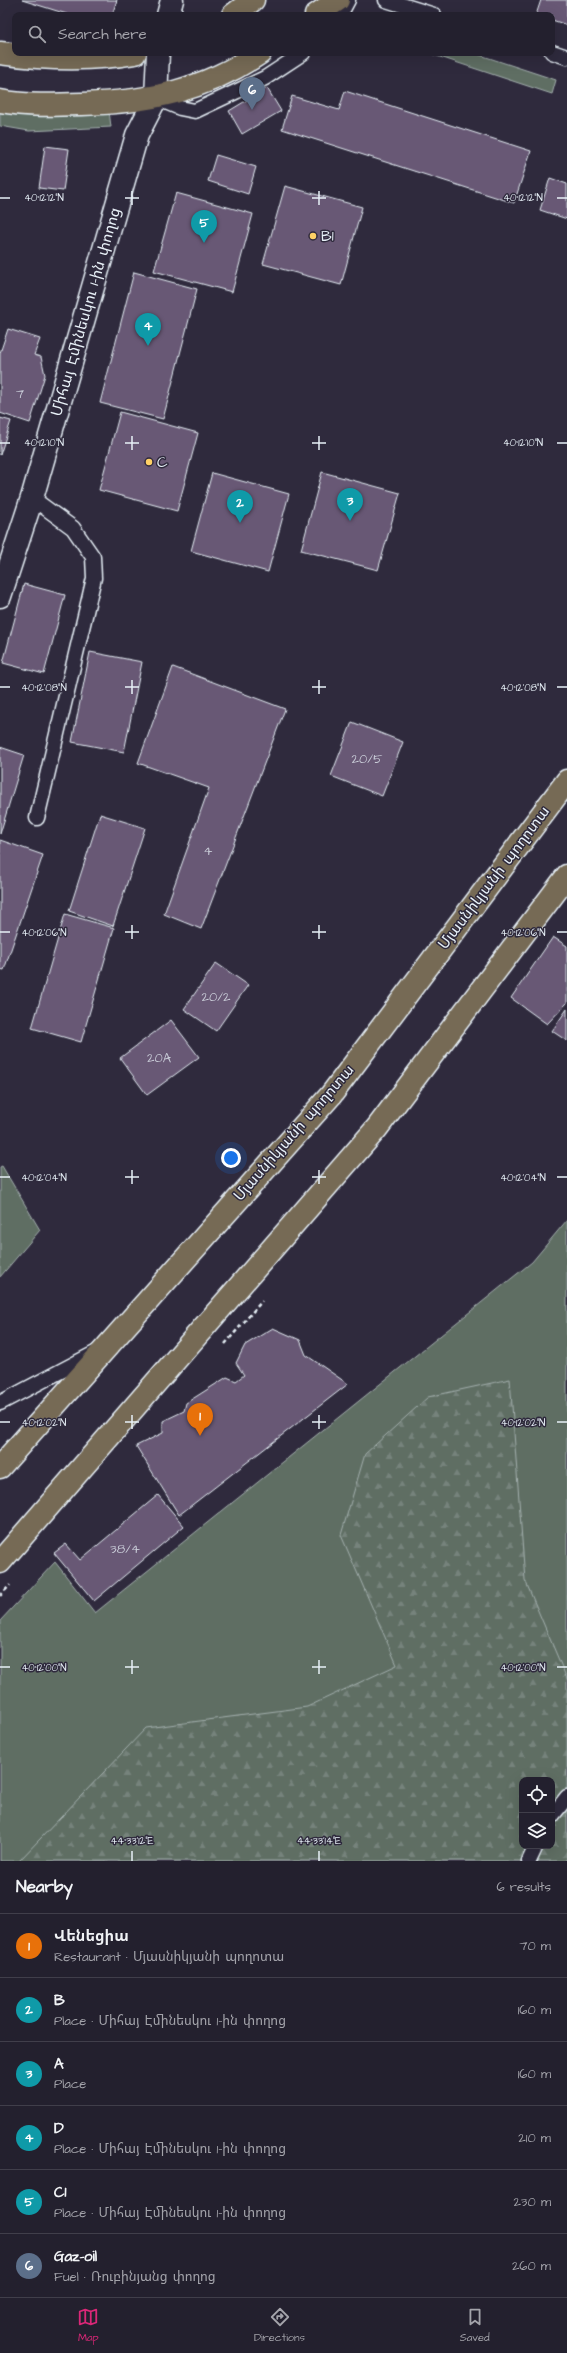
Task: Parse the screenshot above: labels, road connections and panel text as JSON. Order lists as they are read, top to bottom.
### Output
{
  "streets": {
    "main road": ["Մյասնիկյանի պողոտա"],
    "street": ["Միհայ Էմինեսկու 1-ին փողոց"]
  },
  "places": ["B1", "C"],
  "house_numbers": [
    "7",
    "20/5",
    "4",
    "20/2",
    "20A",
    "38/4"
  ],
  "page": {
    "search": "Search here",
    "pins": [
      "6",
      "5",
      "4",
      "3",
      "2",
      "1"
    ],
    "heading": ["Nearby", "6 results"],
    "list": [
      {
        "mark": "1",
        "name": "Վենեցիա",
        "note": "Restaurant · Մյասնիկյանի պողոտա",
        "value": "70 m"
      },
      {
        "mark": "2",
        "name": "B",
        "note": "Place · Միհայ Էմինեսկու 1-ին փողոց",
        "value": "160 m"
      },
      {
        "mark": "3",
        "name": "A",
        "note": "Place",
        "value": "160 m"
      },
      {
        "mark": "4",
        "name": "D",
        "note": "Place · Միհայ Էմինեսկու 1-ին փողոց",
        "value": "210 m"
      },
      {
        "mark": "5",
        "name": "C1",
        "note": "Place · Միհայ Էմինեսկու 1-ին փողոց",
        "value": "230 m"
      },
      {
        "mark": "6",
        "name": "Gaz-oil",
        "note": "Fuel · Ռուբինյանց փողոց",
        "value": "260 m"
      }
    ],
    "nav": ["Map", "Directions", "Saved"]
  },
  "coordinates": [
    "40°12'12\"N",
    "40°12'10\"N",
    "40°12'08\"N",
    "40°12'06\"N",
    "40°12'04\"N",
    "40°12'02\"N",
    "40°12'00\"N",
    "44°33'12\"E",
    "44°33'14\"E"
  ]
}
